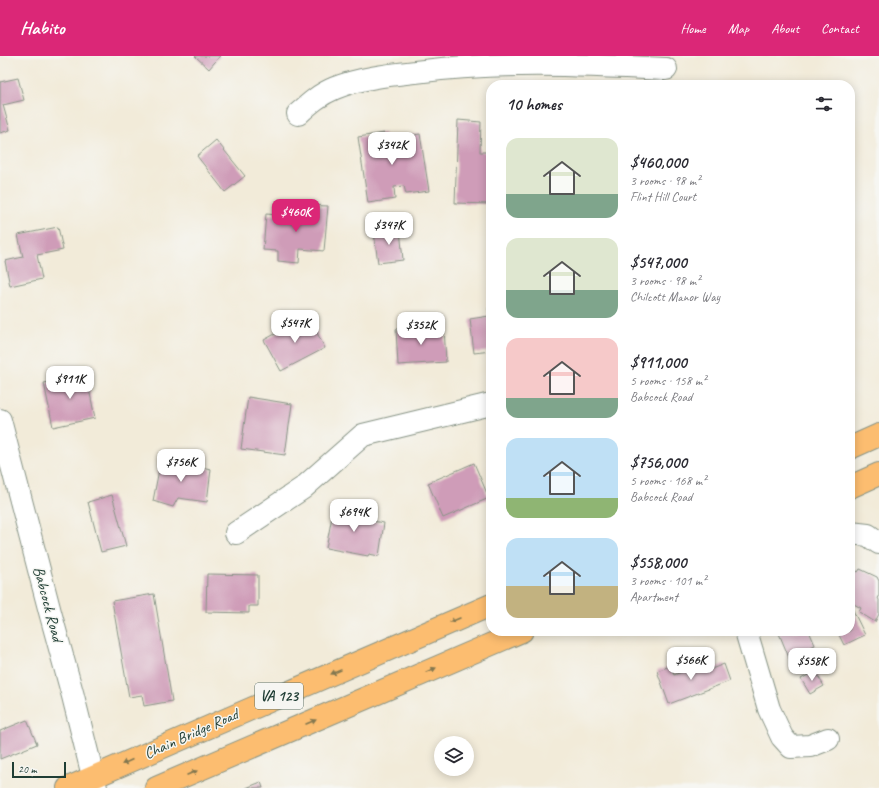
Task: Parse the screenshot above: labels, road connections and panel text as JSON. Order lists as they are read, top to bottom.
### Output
{
  "streets": {
    "main road": ["VA 123", "Chain Bridge Road"],
    "street": ["Babcock Road"]
  },
  "crossings": [
    ["Babcock Road", "Chain Bridge Road"]
  ],
  "scale_bar": "20 m",
  "page": {
    "header": "Habito",
    "nav": [
      "Home",
      "Map",
      "About",
      "Contact"
    ],
    "heading": "10 homes",
    "list": [
      {
        "name": "$460,000",
        "note": "3 rooms · 98 m² · Flint Hill Court"
      },
      {
        "name": "$547,000",
        "note": "3 rooms · 98 m² · Chilcott Manor Way"
      },
      {
        "name": "$911,000",
        "note": "5 rooms · 158 m² · Babcock Road"
      },
      {
        "name": "$756,000",
        "note": "5 rooms · 168 m² · Babcock Road"
      },
      {
        "name": "$558,000",
        "note": "3 rooms · 101 m² · Apartment"
      }
    ],
    "price": [
      "$342K",
      "$460K",
      "$347K",
      "$547K",
      "$352K",
      "$911K",
      "$756K",
      "$694K",
      "$566K",
      "$558K"
    ],
    "scale": "20 m"
  }
}
